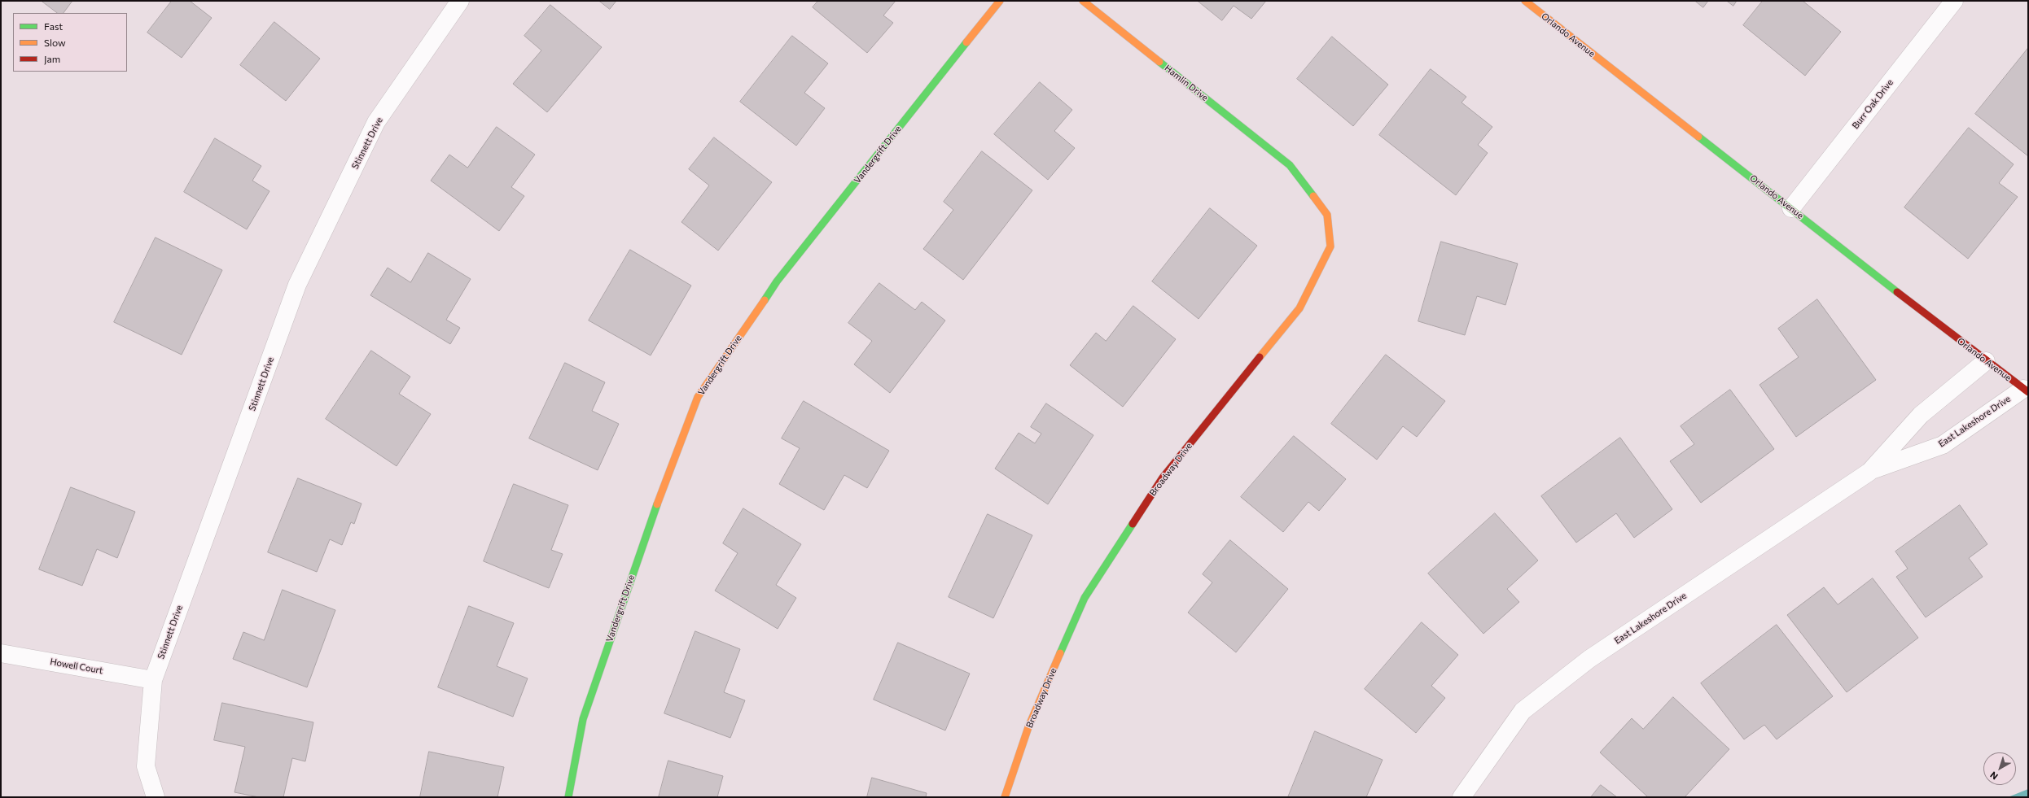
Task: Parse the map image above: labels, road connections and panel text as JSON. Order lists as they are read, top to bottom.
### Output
{
  "streets": {
    "street": [
      "Orlando Avenue",
      "Hamlin Drive",
      "Burr Oak Drive",
      "Stinnett Drive",
      "Vandergrift Drive",
      "East Lakeshore Drive",
      "Broadway Drive",
      "Howell Court"
    ]
  },
  "crossings": [
    ["Orlando Avenue", "Burr Oak Drive"],
    ["Orlando Avenue", "East Lakeshore Drive"],
    ["Hamlin Drive", "Broadway Drive"],
    ["Stinnett Drive", "Howell Court"]
  ],
  "legend": ["Fast", "Slow", "Jam"],
  "north": "bottom left"
}
